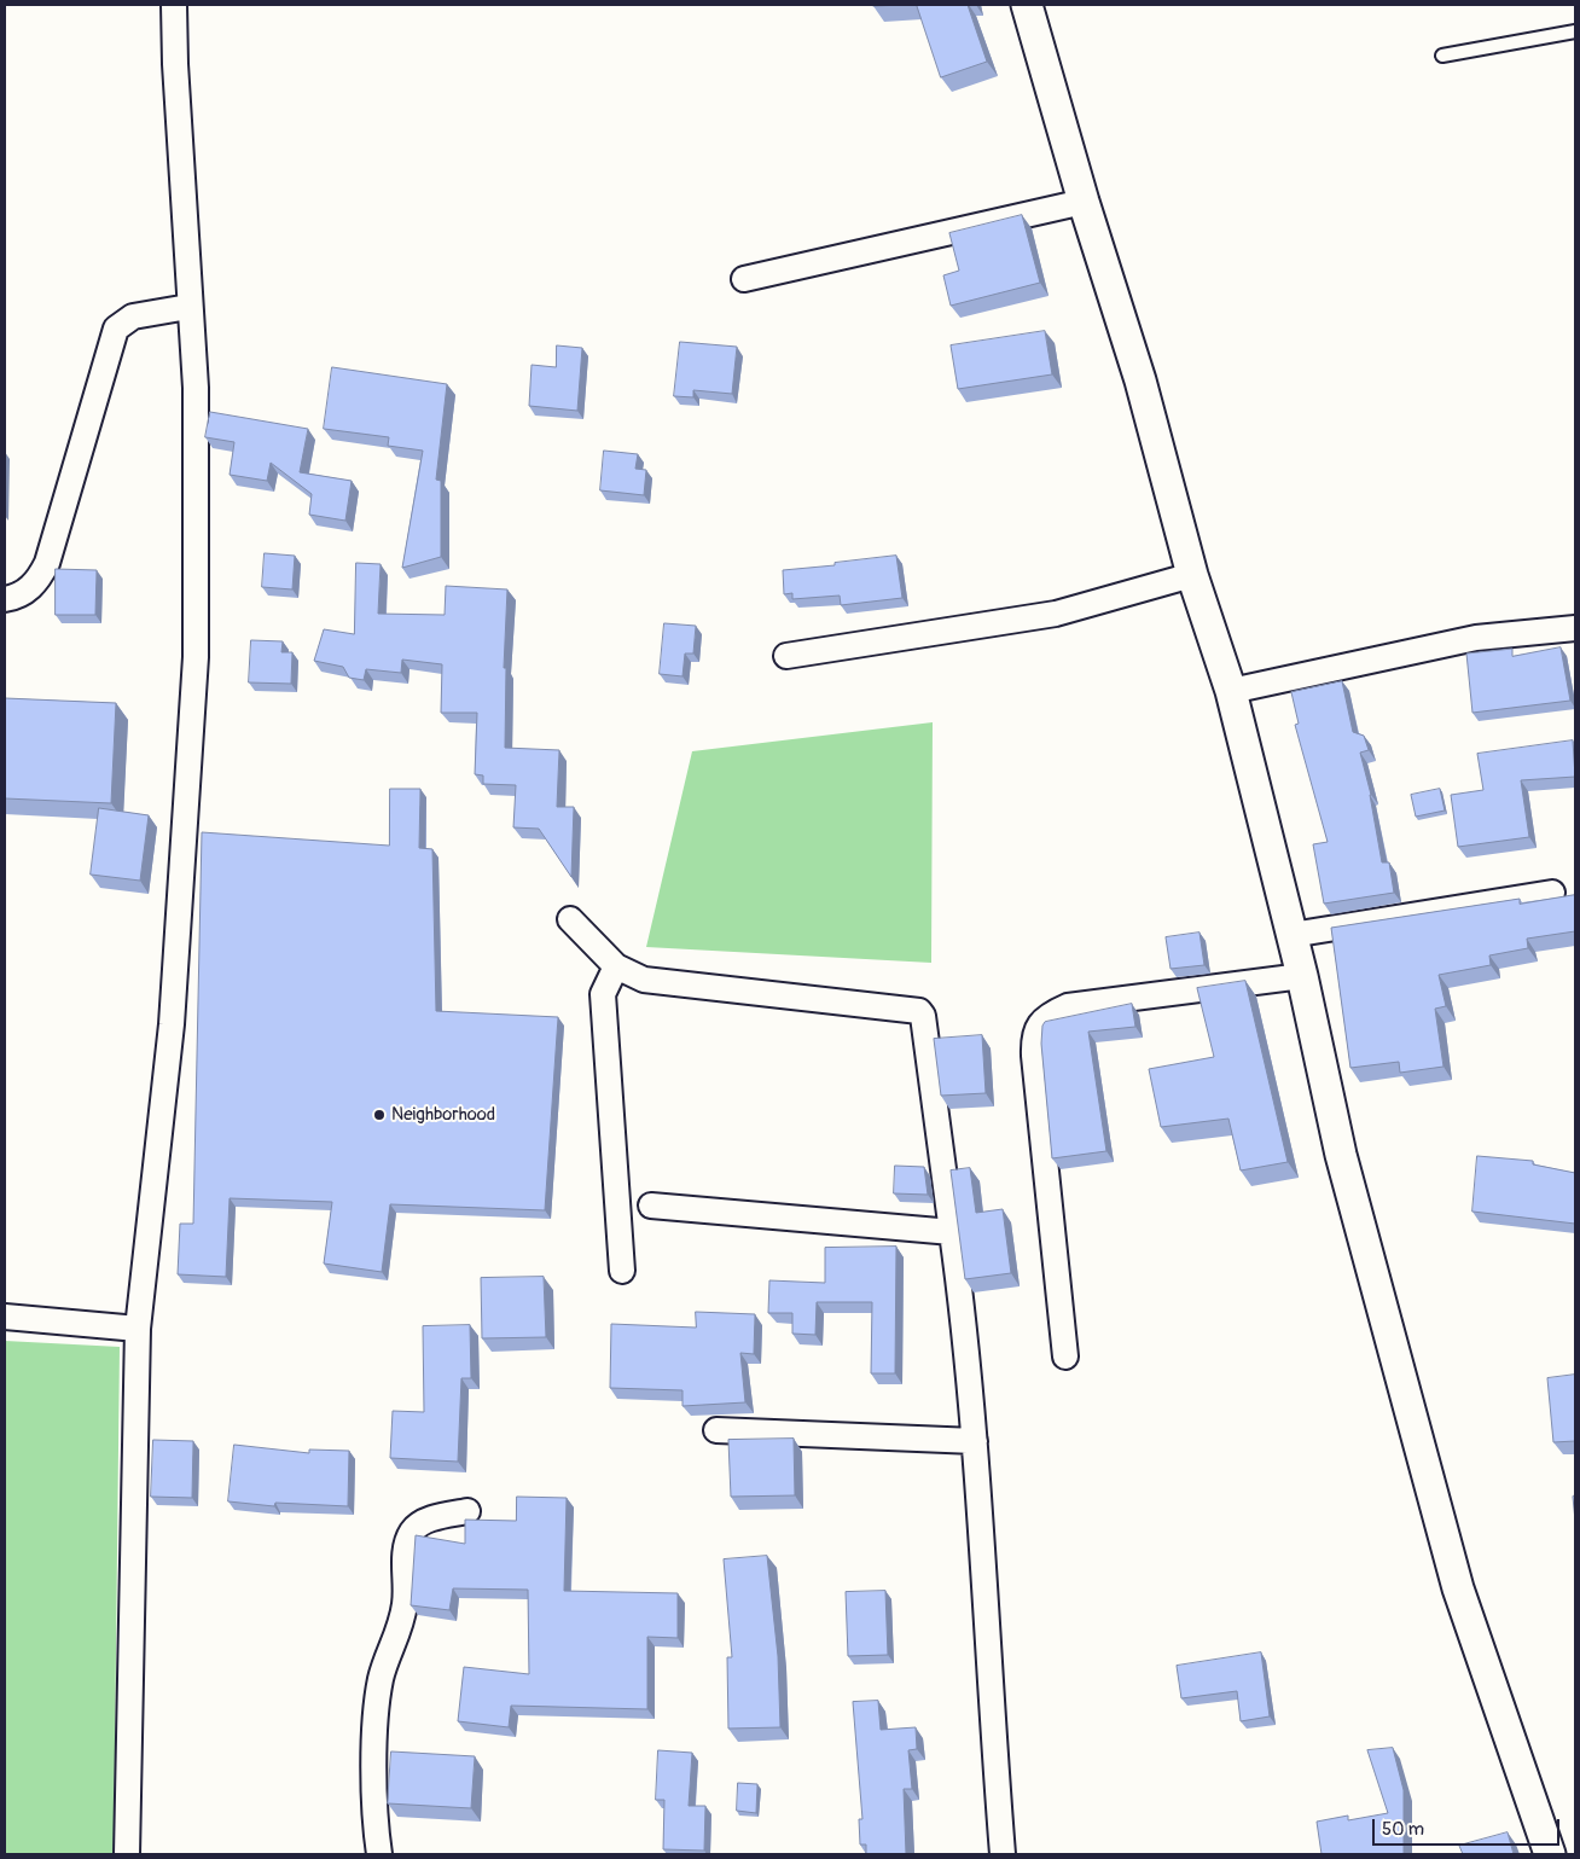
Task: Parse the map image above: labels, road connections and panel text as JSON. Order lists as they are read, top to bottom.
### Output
{
  "places": ["Neighborhood"],
  "scale_bar": "50 m"
}
